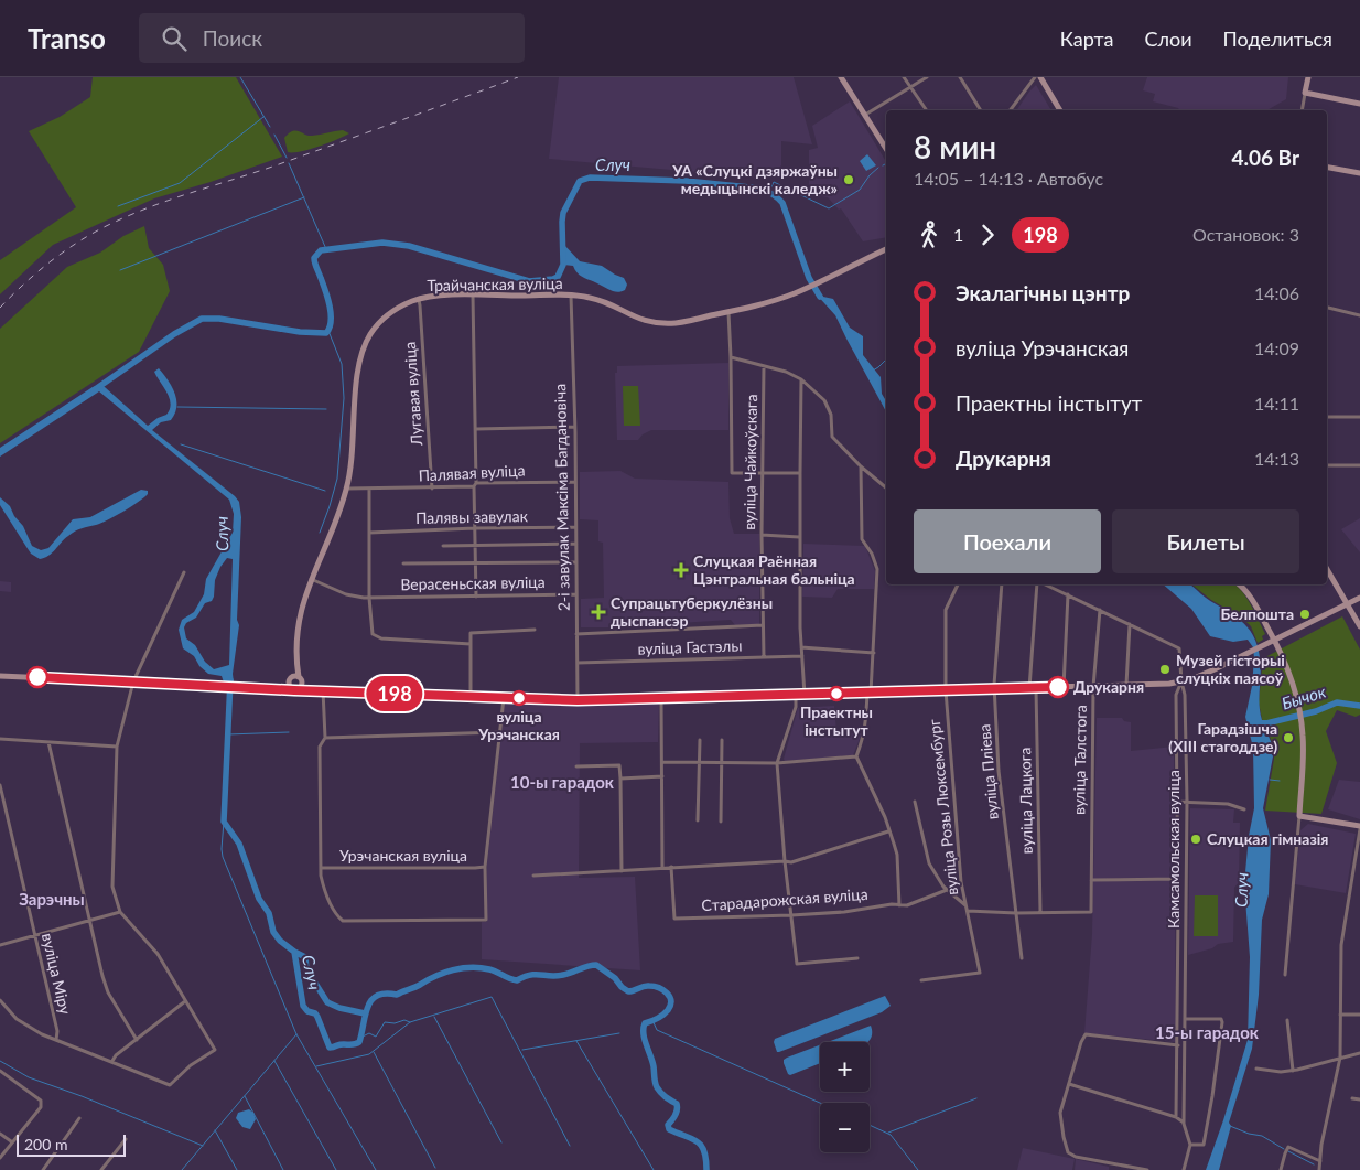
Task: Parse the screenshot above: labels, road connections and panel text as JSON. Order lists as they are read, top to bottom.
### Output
{
  "streets": {
    "main road": ["Трайчанская вуліца"],
    "street": [
      "Лугавая вуліца",
      "вуліца Чайкоўскага",
      "Палявая вуліца",
      "2-і завулак Максіма Багдановіча",
      "Палявы завулак",
      "Верасеньская вуліца",
      "вуліца Гастэлы",
      "вуліца Талстога",
      "вуліца Пліева",
      "вуліца Лацкога",
      "вуліца Розы Люксембург",
      "Камсамольская вуліца",
      "Урэчанская вуліца",
      "Старадарожская вуліца",
      "вуліца Міру"
    ]
  },
  "crossings": [
    ["Трайчанская вуліца", "Лугавая вуліца"],
    ["Трайчанская вуліца", "Палявая вуліца"],
    ["Трайчанская вуліца", "2-і завулак Максіма Багдановіча"],
    ["Трайчанская вуліца", "Верасеньская вуліца"],
    ["Лугавая вуліца", "Палявая вуліца"],
    ["вуліца Чайкоўскага", "вуліца Гастэлы"],
    ["Палявая вуліца", "2-і завулак Максіма Багдановіча"],
    ["2-і завулак Максіма Багдановіча", "Палявы завулак"],
    ["2-і завулак Максіма Багдановіча", "Верасеньская вуліца"],
    ["2-і завулак Максіма Багдановіча", "вуліца Гастэлы"],
    ["вуліца Талстога", "вуліца Лацкога"]
  ],
  "districts": ["10-ы гарадок", "Зарэчны", "15-ы гарадок"],
  "water": ["Случ", "Бычок"],
  "places": {
    "other": [
      "УА «Слуцкі дзяржаўны медыцынскі каледж»",
      "Белпошта",
      "Музей гісторыі слуцкіх паясоў",
      "Друкарня",
      "Праектны інстытут",
      "вуліца Урэчанская",
      "Гарадзішча (XIII стагоддзе)",
      "Слуцкая гімназія"
    ],
    "health": ["Слуцкая Раённая Цэнтральная бальніца", "Супрацьтуберкулёзны дыспансэр"]
  },
  "lines": ["bus line 198"],
  "scale_bar": "200 m",
  "page": {
    "header": "Transo",
    "search": "Поиск",
    "nav": ["Карта", "Слои", "Поделиться"],
    "on_map": "198",
    "heading": ["8 мин", "14:05 – 14:13 · Автобус", "4.06 Br"],
    "legs": ["1", "198", "Остановок: 3"],
    "list": [
      {
        "name": "Экалагічны цэнтр",
        "value": "14:06"
      },
      {
        "name": "вуліца Урэчанская",
        "value": "14:09"
      },
      {
        "name": "Праектны інстытут",
        "value": "14:11"
      },
      {
        "name": "Друкарня",
        "value": "14:13"
      }
    ],
    "buttons": ["Поехали", "Билеты"],
    "map_buttons": ["+", "−"],
    "scale": "200 m"
  }
}
